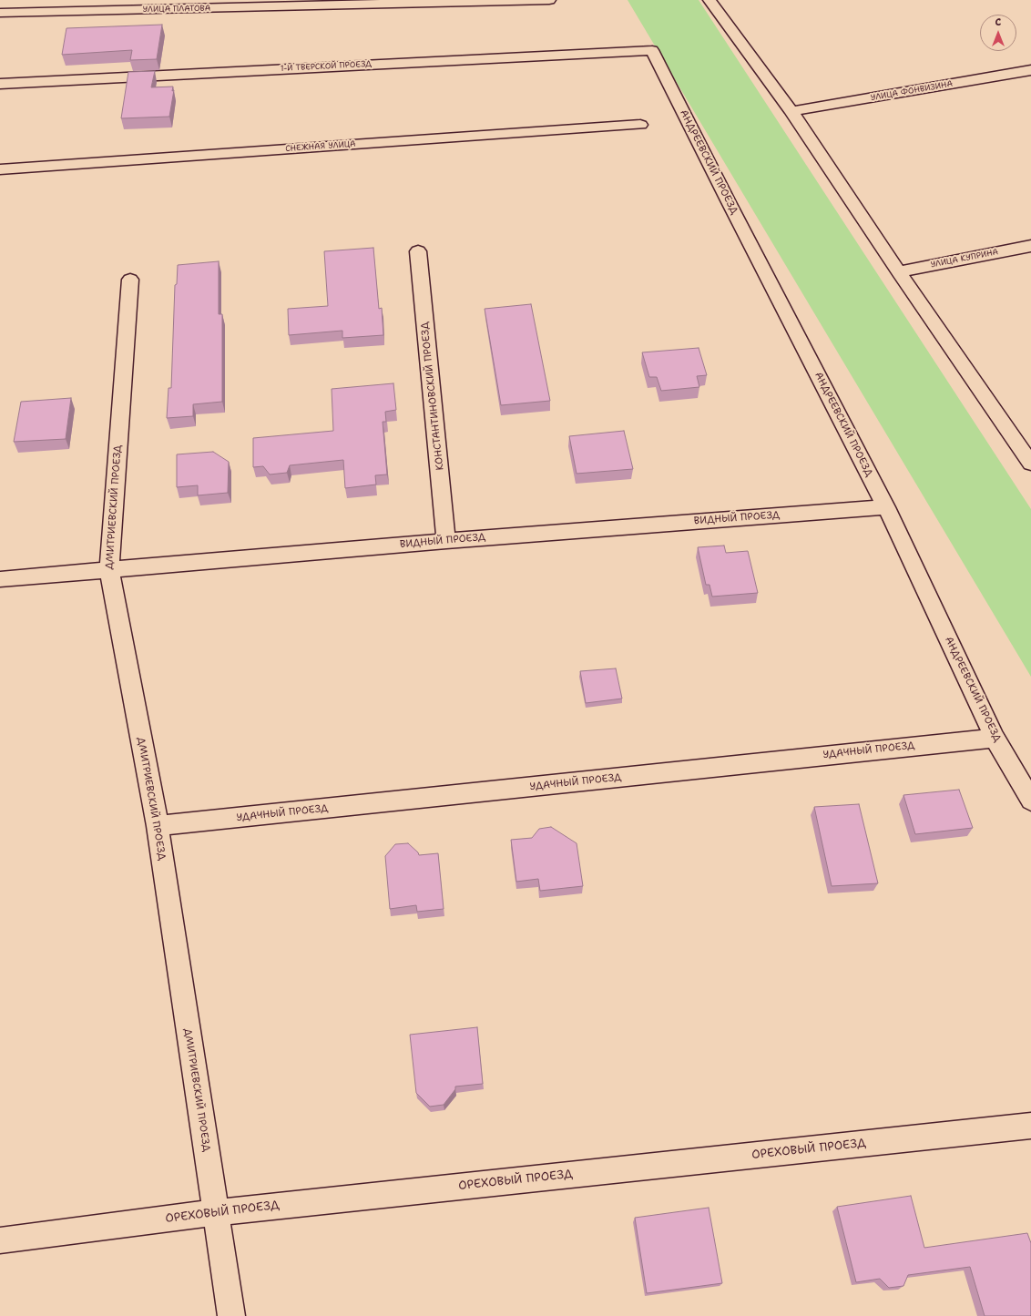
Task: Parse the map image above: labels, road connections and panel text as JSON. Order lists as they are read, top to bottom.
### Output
{
  "streets": {
    "street": [
      "УЛИЦА ПЛАТОВА",
      "1-Й ТВЕРСКОЙ ПРОЕЗД",
      "УЛИЦА ФОНВИЗИНА",
      "СНЕЖНАЯ УЛИЦА",
      "АНДРЕЕВСКИЙ ПРОЕЗД",
      "УЛИЦА КУПРИНА",
      "КОНСТАНТИНОВСКИЙ ПРОЕЗД",
      "ДМИТРИЕВСКИЙ ПРОЕЗД",
      "ВИДНЫЙ ПРОЕЗД",
      "УДАЧНЫЙ ПРОЕЗД",
      "ОРЕХОВЫЙ ПРОЕЗД"
    ]
  },
  "crossings": [
    ["1-Й ТВЕРСКОЙ ПРОЕЗД", "АНДРЕЕВСКИЙ ПРОЕЗД"],
    ["АНДРЕЕВСКИЙ ПРОЕЗД", "ВИДНЫЙ ПРОЕЗД"],
    ["АНДРЕЕВСКИЙ ПРОЕЗД", "УДАЧНЫЙ ПРОЕЗД"],
    ["КОНСТАНТИНОВСКИЙ ПРОЕЗД", "ВИДНЫЙ ПРОЕЗД"],
    ["ДМИТРИЕВСКИЙ ПРОЕЗД", "ВИДНЫЙ ПРОЕЗД"],
    ["ДМИТРИЕВСКИЙ ПРОЕЗД", "УДАЧНЫЙ ПРОЕЗД"],
    ["ДМИТРИЕВСКИЙ ПРОЕЗД", "ОРЕХОВЫЙ ПРОЕЗД"]
  ],
  "north": "top"
}
